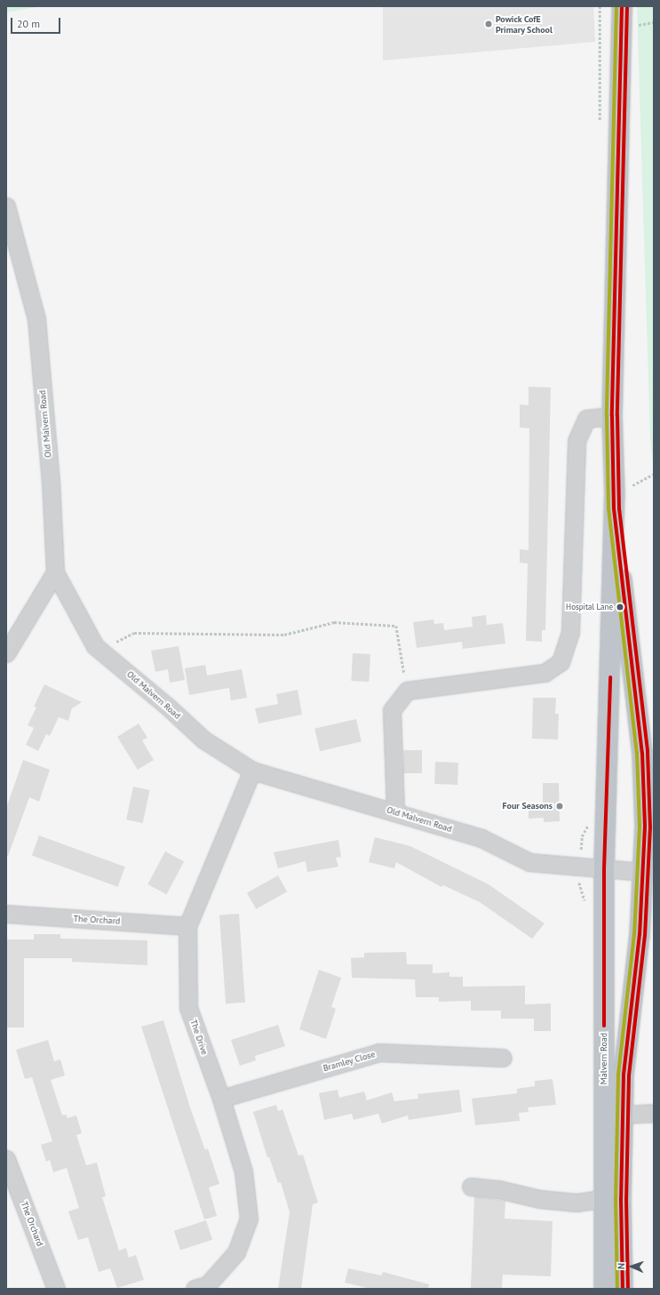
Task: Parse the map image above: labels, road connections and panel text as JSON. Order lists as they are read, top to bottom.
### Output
{
  "streets": {
    "highway": ["Malvern Road"],
    "street": [
      "Old Malvern Road",
      "The Orchard",
      "The Drive",
      "Bramley Close"
    ]
  },
  "crossings": [
    ["Old Malvern Road", "The Drive"],
    ["Old Malvern Road", "Malvern Road"],
    ["The Orchard", "The Drive"],
    ["The Drive", "Bramley Close"]
  ],
  "places": ["Powick CofE Primary School", "Hospital Lane", "Four Seasons"],
  "scale_bar": "20 m",
  "north": "left"
}
